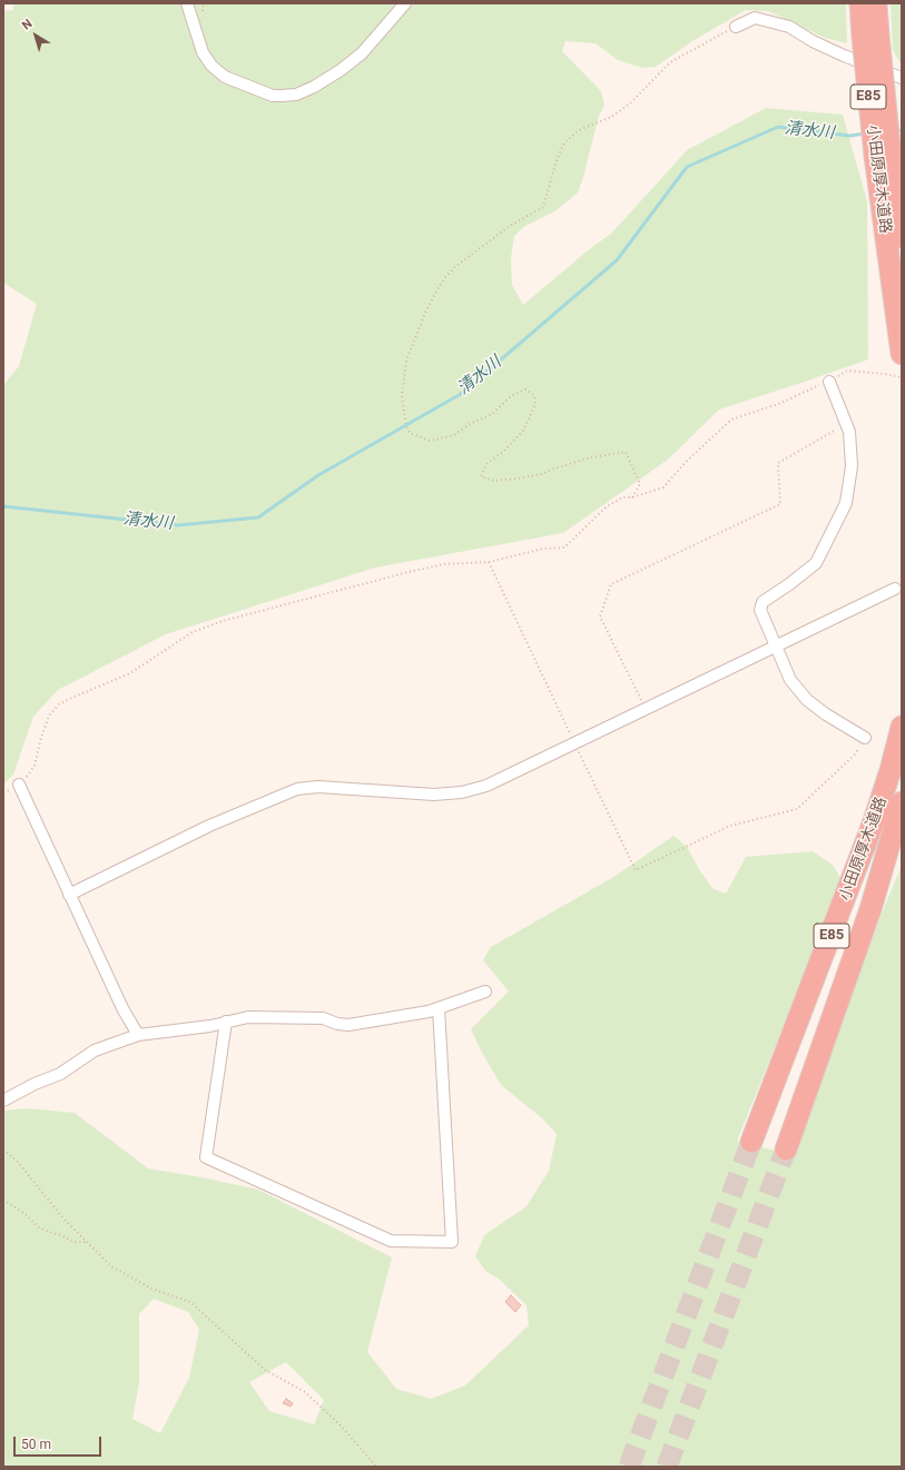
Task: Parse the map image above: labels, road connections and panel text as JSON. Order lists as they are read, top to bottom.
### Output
{
  "streets": {
    "highway": ["E85", "小田原厚木道路"]
  },
  "water": ["清水川"],
  "scale_bar": "50 m",
  "north": "top left"
}
